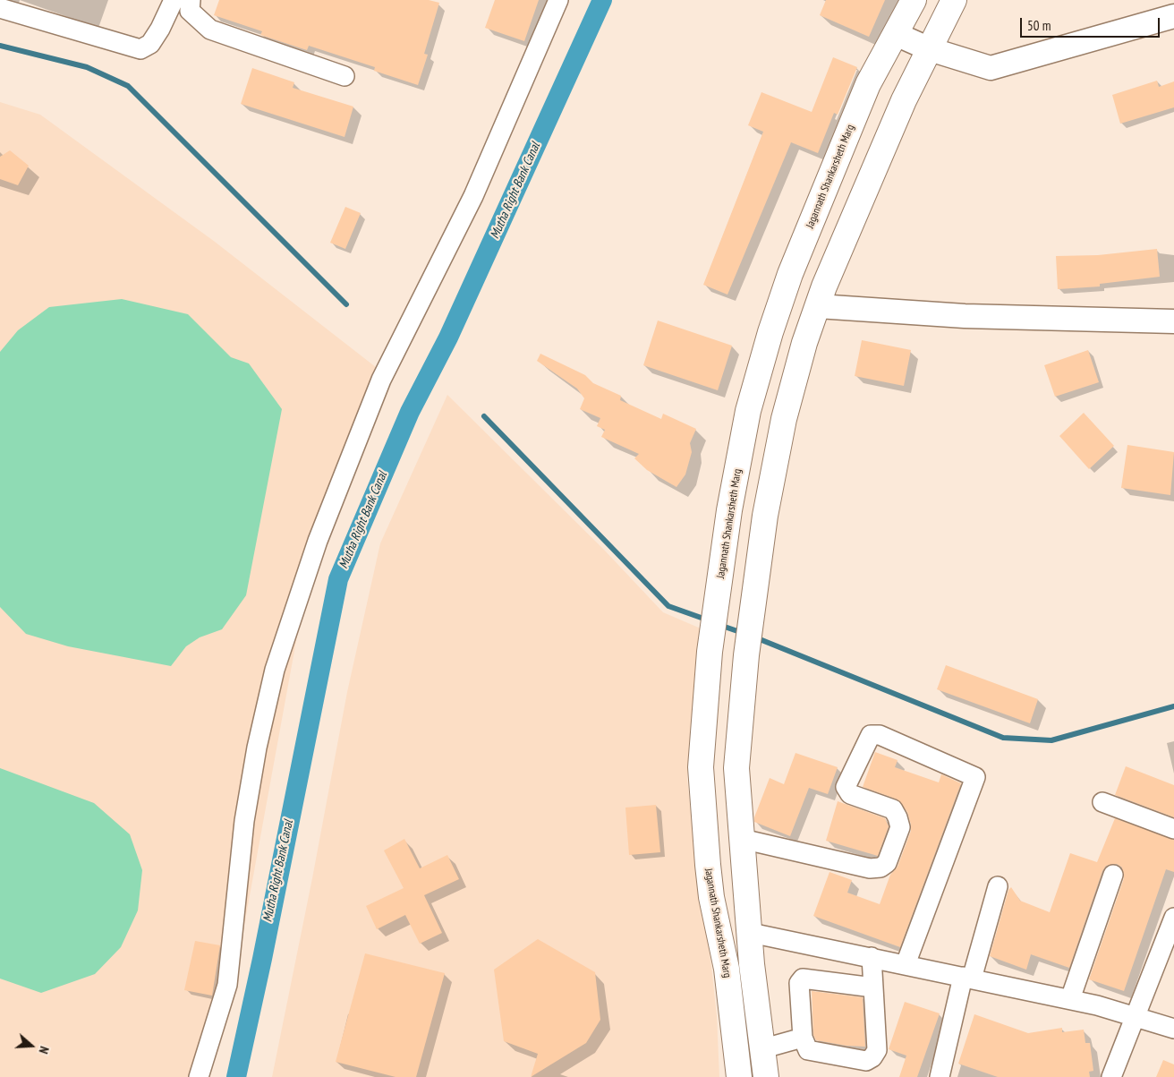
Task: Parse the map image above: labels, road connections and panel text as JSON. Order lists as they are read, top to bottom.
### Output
{
  "streets": {
    "highway": ["Jagannath Shankarsheth Marg"]
  },
  "water": ["Mutha Right Bank Canal"],
  "scale_bar": "50 m",
  "north": "right"
}
